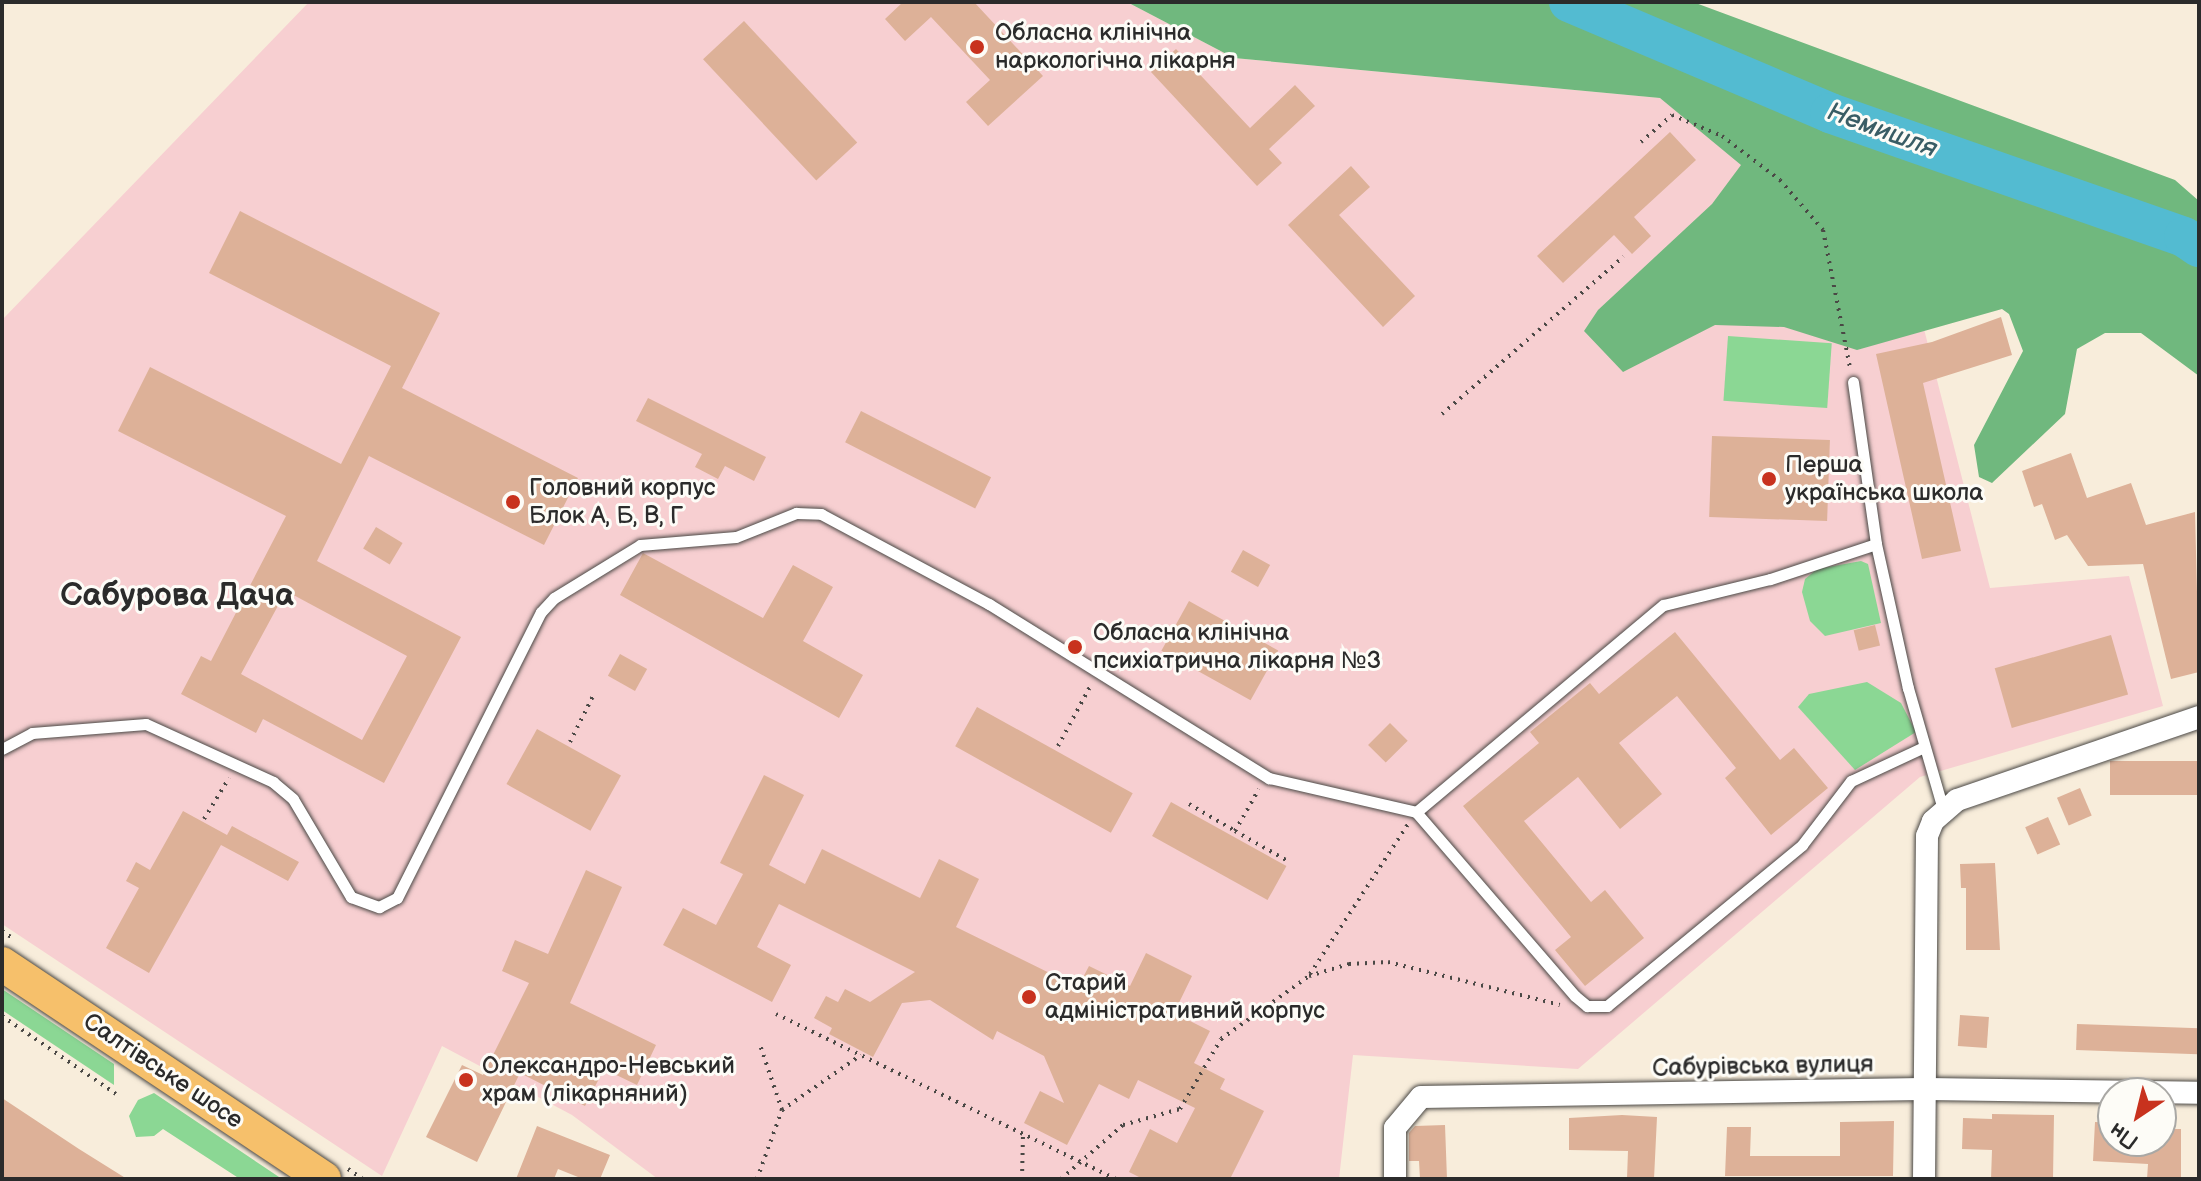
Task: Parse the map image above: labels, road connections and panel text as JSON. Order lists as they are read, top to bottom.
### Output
{
  "streets": {
    "main road": ["Салтівське шосе"],
    "street": ["Сабурівська вулиця"]
  },
  "districts": ["Сабурова Дача"],
  "water": ["Немишля"],
  "places": [
    "Обласна клінічна наркологічна лікарня",
    "Перша українська школа",
    "Головний корпус Блок А, Б, В, Г",
    "Обласна клінічна психіатрична лікарня №3",
    "Старий адміністративний корпус",
    "Олександро-Невський храм (лікарняний)"
  ],
  "north": "bottom left"
}
